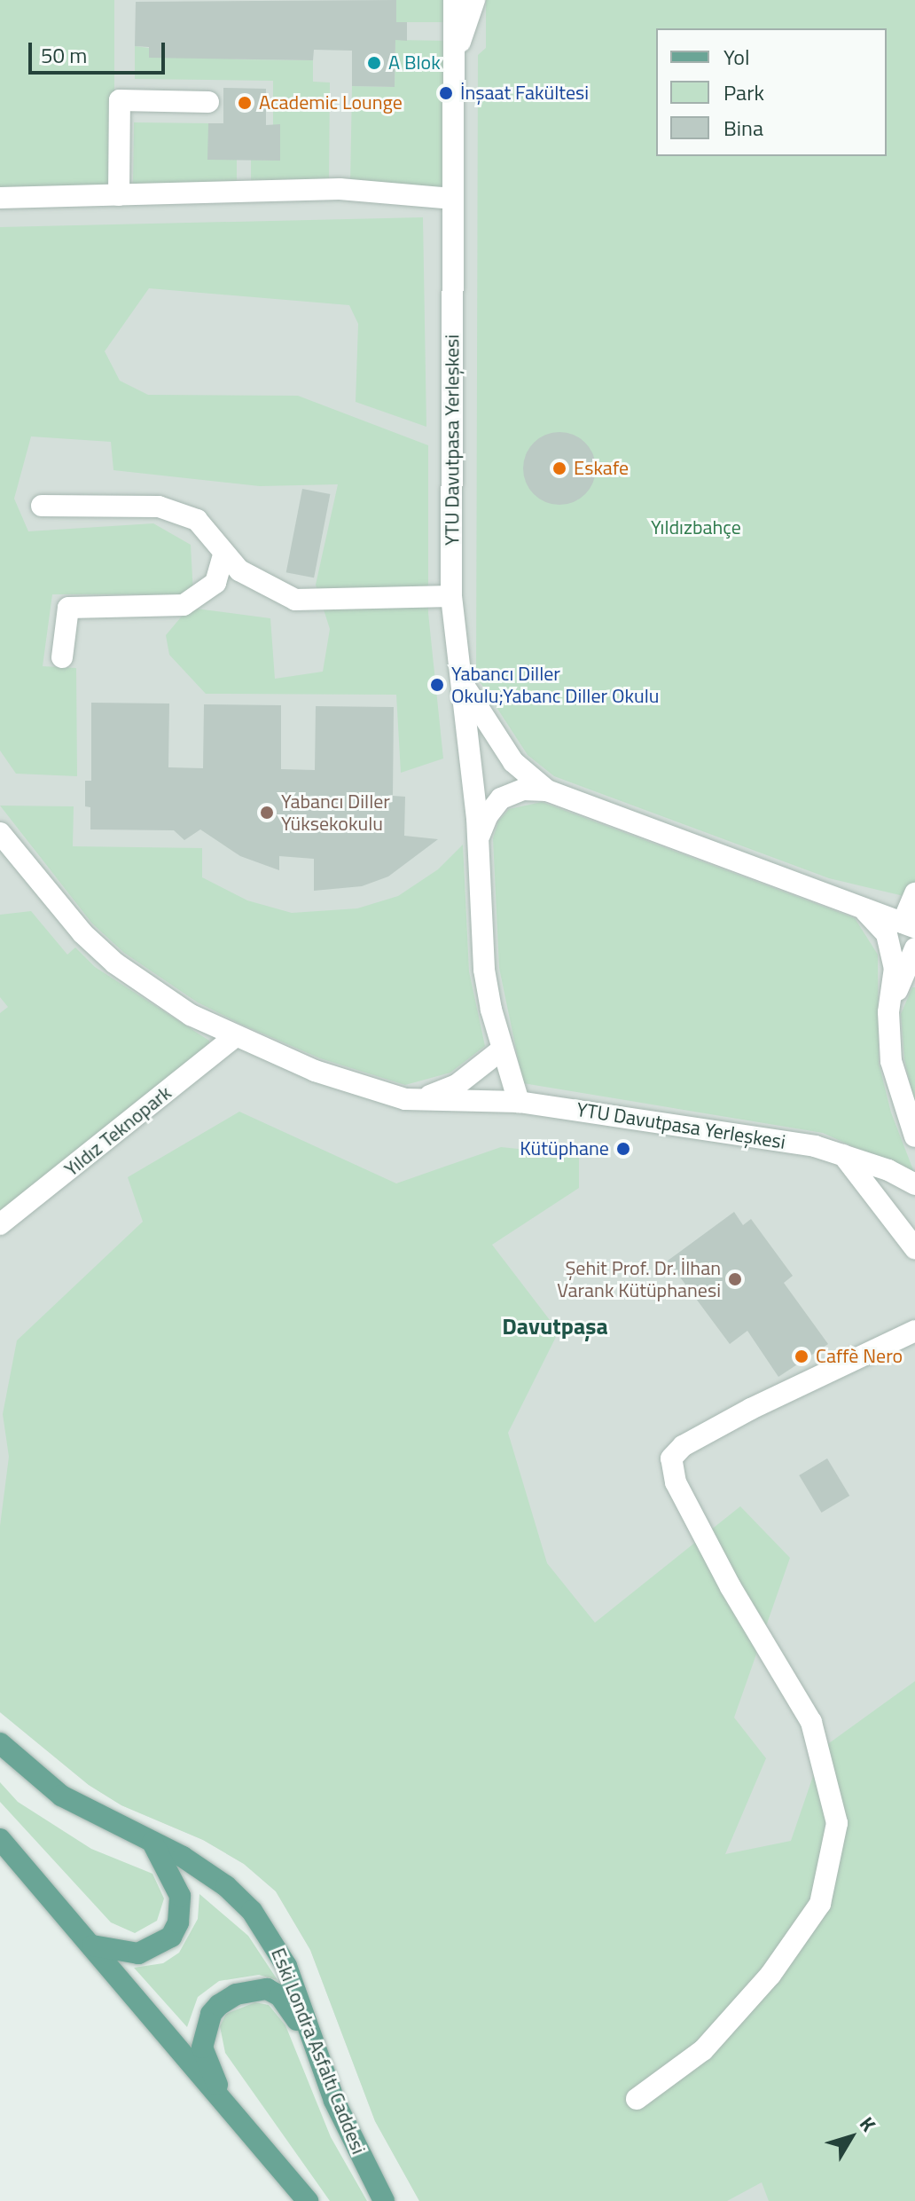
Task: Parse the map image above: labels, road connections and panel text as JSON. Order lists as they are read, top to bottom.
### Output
{
  "streets": {
    "main road": ["Eski Londra Asfaltı Caddesi"],
    "street": ["YTU Davutpasa Yerleşkesi", "Yıldız Teknopark"]
  },
  "crossings": [
    ["YTU Davutpasa Yerleşkesi", "Yıldız Teknopark"]
  ],
  "districts": ["Davutpaşa"],
  "parks": ["Yıldızbahçe"],
  "places": [
    "A Blok",
    "İnşaat Fakültesi",
    "Academic Lounge",
    "Eskafe",
    "Yabancı Diller Okulu;Yabanc Diller Okulu",
    "Yabancı Diller Yüksekokulu",
    "Kütüphane",
    "Şehit Prof. Dr. İlhan Varank Kütüphanesi",
    "Caffè Nero"
  ],
  "legend": ["Yol", "Park", "Bina"],
  "scale_bar": "50 m",
  "north": "top right"
}
